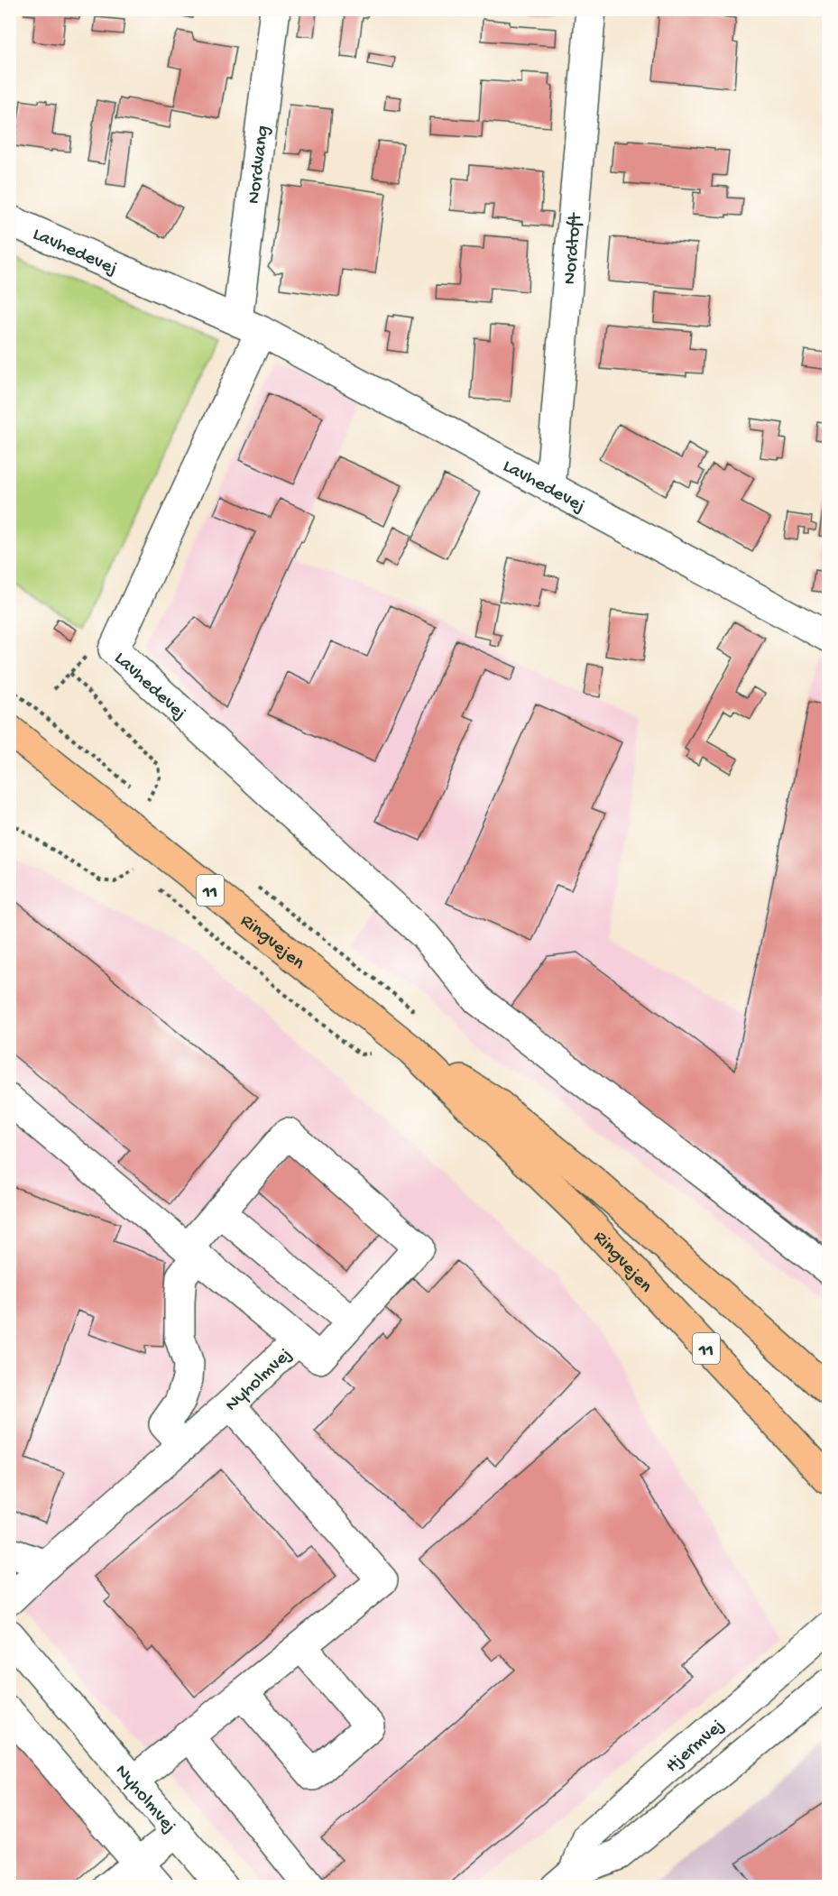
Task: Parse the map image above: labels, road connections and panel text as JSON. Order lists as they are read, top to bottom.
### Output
{
  "streets": {
    "main road": ["11", "Ringvejen"],
    "street": [
      "Nordvang",
      "Nordtoft",
      "Lavhedevej",
      "Nyholmvej",
      "Hjermvej"
    ]
  },
  "crossings": [
    ["Nordvang", "Lavhedevej"],
    ["Nordtoft", "Lavhedevej"]
  ]
}
